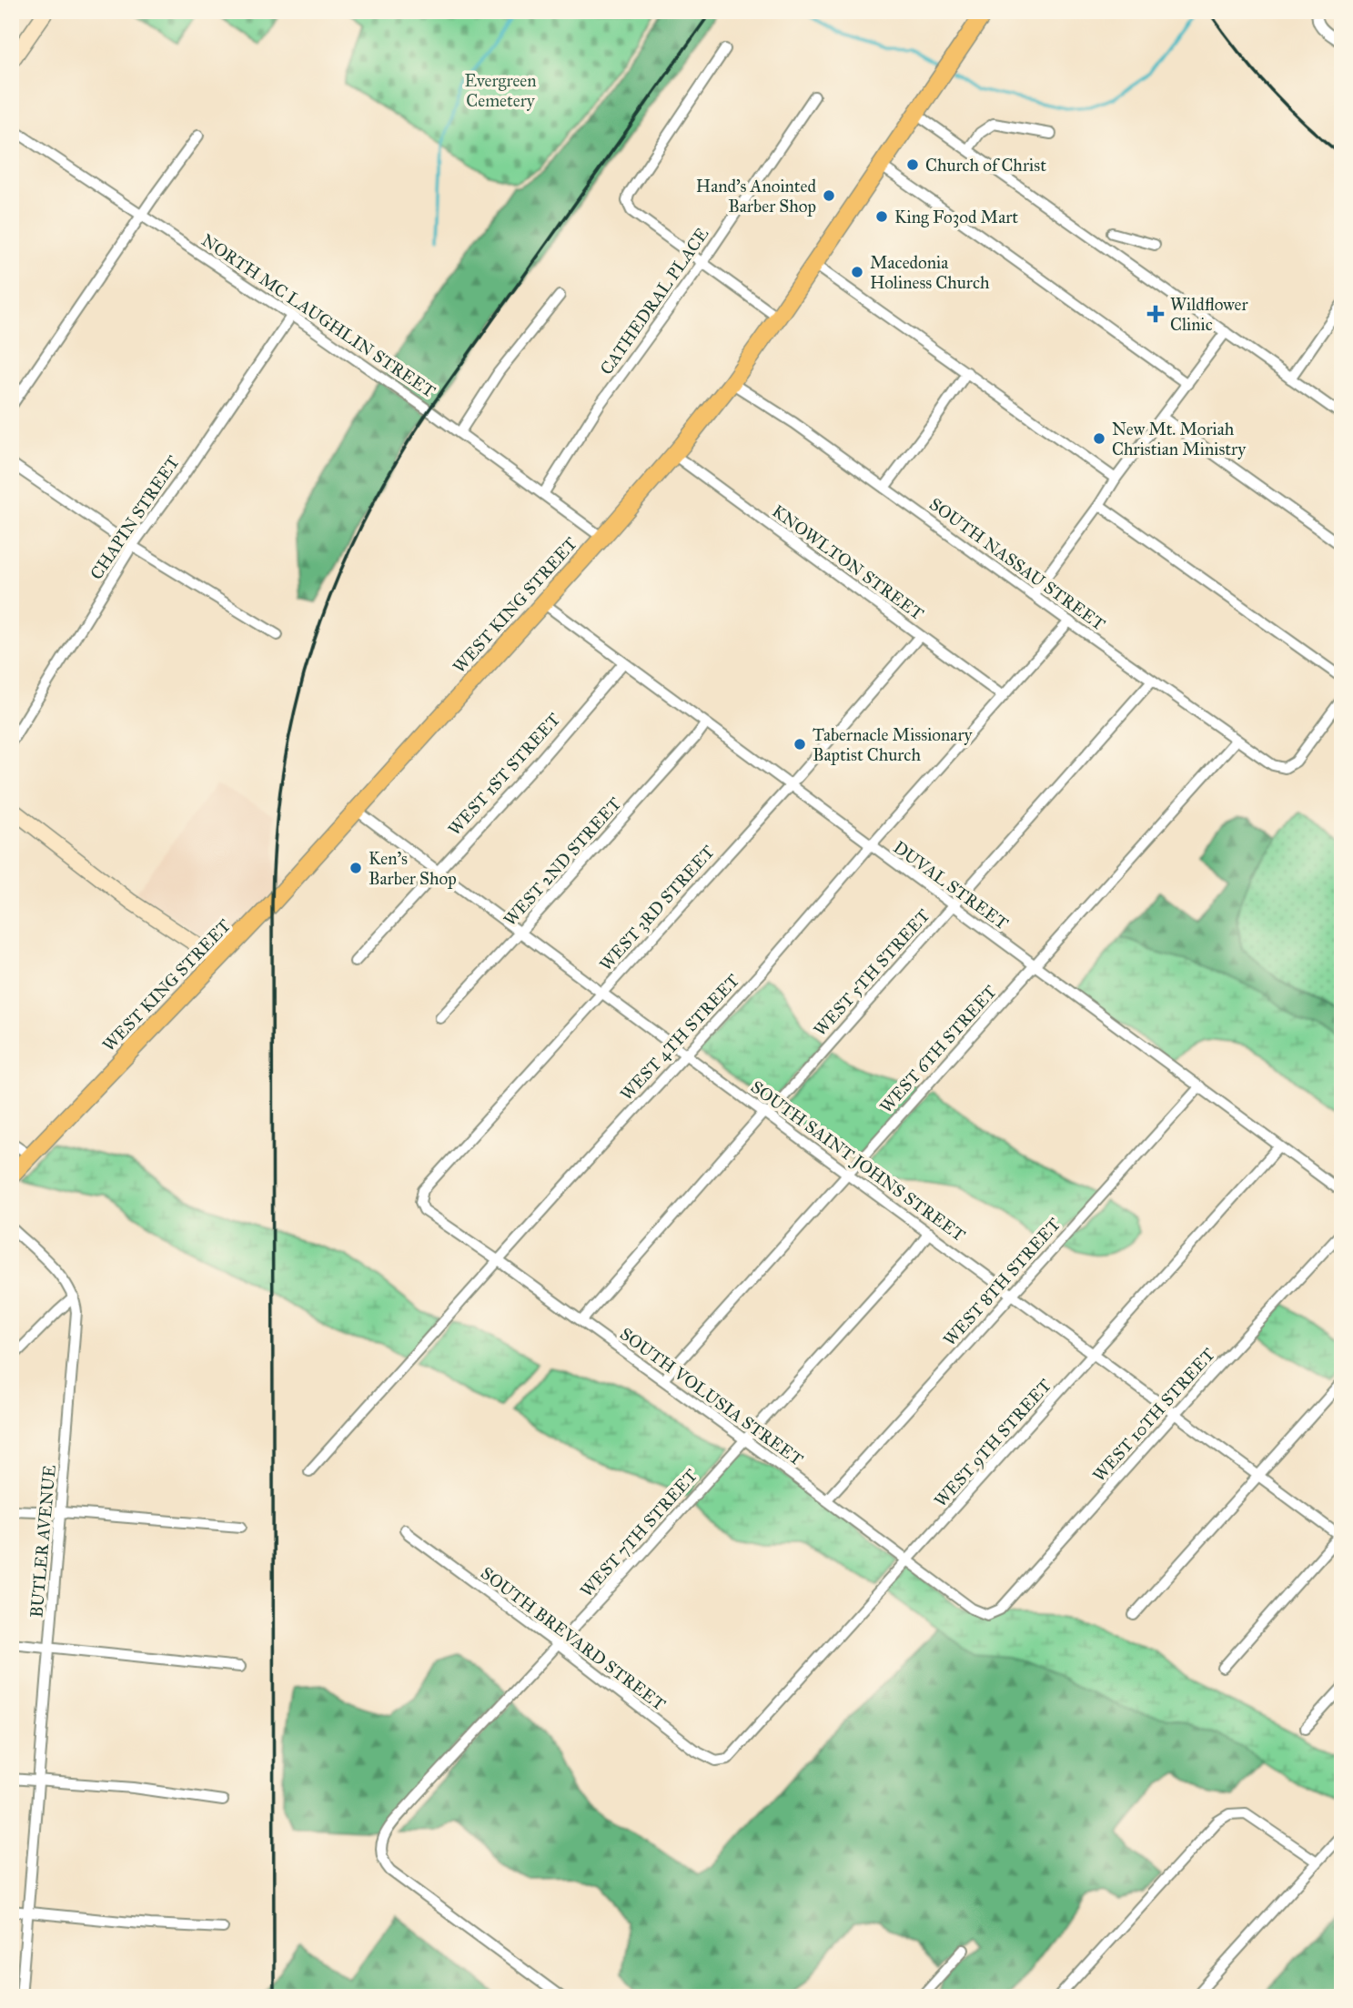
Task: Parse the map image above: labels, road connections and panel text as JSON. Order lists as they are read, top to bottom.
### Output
{
  "streets": {
    "main road": ["WEST KING STREET"],
    "street": [
      "CATHEDRAL PLACE",
      "NORTH MC LAUGHLIN STREET",
      "CHAPIN STREET",
      "KNOWLTON STREET",
      "SOUTH NASSAU STREET",
      "WEST 1ST STREET",
      "WEST 2ND STREET",
      "DUVAL STREET",
      "WEST 3RD STREET",
      "WEST 5TH STREET",
      "WEST 4TH STREET",
      "WEST 6TH STREET",
      "SOUTH SAINT JOHNS STREET",
      "WEST 8TH STREET",
      "SOUTH VOLUSIA STREET",
      "WEST 10TH STREET",
      "WEST 9TH STREET",
      "WEST 7TH STREET",
      "BUTLER AVENUE",
      "SOUTH BREVARD STREET"
    ]
  },
  "crossings": [
    ["CATHEDRAL PLACE", "NORTH MC LAUGHLIN STREET"],
    ["NORTH MC LAUGHLIN STREET", "CHAPIN STREET"],
    ["NORTH MC LAUGHLIN STREET", "WEST KING STREET"],
    ["KNOWLTON STREET", "WEST KING STREET"],
    ["KNOWLTON STREET", "WEST 3RD STREET"],
    ["KNOWLTON STREET", "WEST 4TH STREET"],
    ["SOUTH NASSAU STREET", "WEST KING STREET"],
    ["SOUTH NASSAU STREET", "WEST 5TH STREET"],
    ["SOUTH NASSAU STREET", "WEST 4TH STREET"],
    ["SOUTH NASSAU STREET", "WEST 6TH STREET"],
    ["WEST KING STREET", "DUVAL STREET"],
    ["WEST KING STREET", "SOUTH SAINT JOHNS STREET"],
    ["WEST 1ST STREET", "DUVAL STREET"],
    ["WEST 1ST STREET", "SOUTH SAINT JOHNS STREET"],
    ["WEST 2ND STREET", "DUVAL STREET"],
    ["WEST 2ND STREET", "SOUTH SAINT JOHNS STREET"],
    ["DUVAL STREET", "WEST 3RD STREET"],
    ["DUVAL STREET", "WEST 5TH STREET"],
    ["DUVAL STREET", "WEST 4TH STREET"],
    ["DUVAL STREET", "WEST 6TH STREET"],
    ["DUVAL STREET", "WEST 8TH STREET"],
    ["DUVAL STREET", "WEST 9TH STREET"],
    ["WEST 3RD STREET", "SOUTH SAINT JOHNS STREET"],
    ["WEST 3RD STREET", "SOUTH VOLUSIA STREET"],
    ["WEST 5TH STREET", "SOUTH SAINT JOHNS STREET"],
    ["WEST 5TH STREET", "SOUTH VOLUSIA STREET"],
    ["WEST 4TH STREET", "SOUTH SAINT JOHNS STREET"],
    ["WEST 4TH STREET", "SOUTH VOLUSIA STREET"],
    ["WEST 6TH STREET", "SOUTH SAINT JOHNS STREET"],
    ["WEST 6TH STREET", "SOUTH VOLUSIA STREET"],
    ["SOUTH SAINT JOHNS STREET", "WEST 8TH STREET"],
    ["SOUTH SAINT JOHNS STREET", "WEST 10TH STREET"],
    ["SOUTH SAINT JOHNS STREET", "WEST 9TH STREET"],
    ["SOUTH SAINT JOHNS STREET", "WEST 7TH STREET"],
    ["WEST 8TH STREET", "SOUTH VOLUSIA STREET"],
    ["SOUTH VOLUSIA STREET", "WEST 10TH STREET"],
    ["SOUTH VOLUSIA STREET", "WEST 9TH STREET"],
    ["SOUTH VOLUSIA STREET", "WEST 7TH STREET"],
    ["WEST 9TH STREET", "SOUTH BREVARD STREET"],
    ["WEST 7TH STREET", "SOUTH BREVARD STREET"]
  ],
  "parks": ["Evergreen Cemetery"],
  "places": {
    "other": [
      "Church of Christ",
      "Hand's Anointed Barber Shop",
      "King Fo3od Mart",
      "Macedonia Holiness Church",
      "New Mt. Moriah Christian Ministry",
      "Tabernacle Missionary Baptist Church",
      "Ken's Barber Shop"
    ],
    "health": ["Wildflower Clinic"]
  }
}
